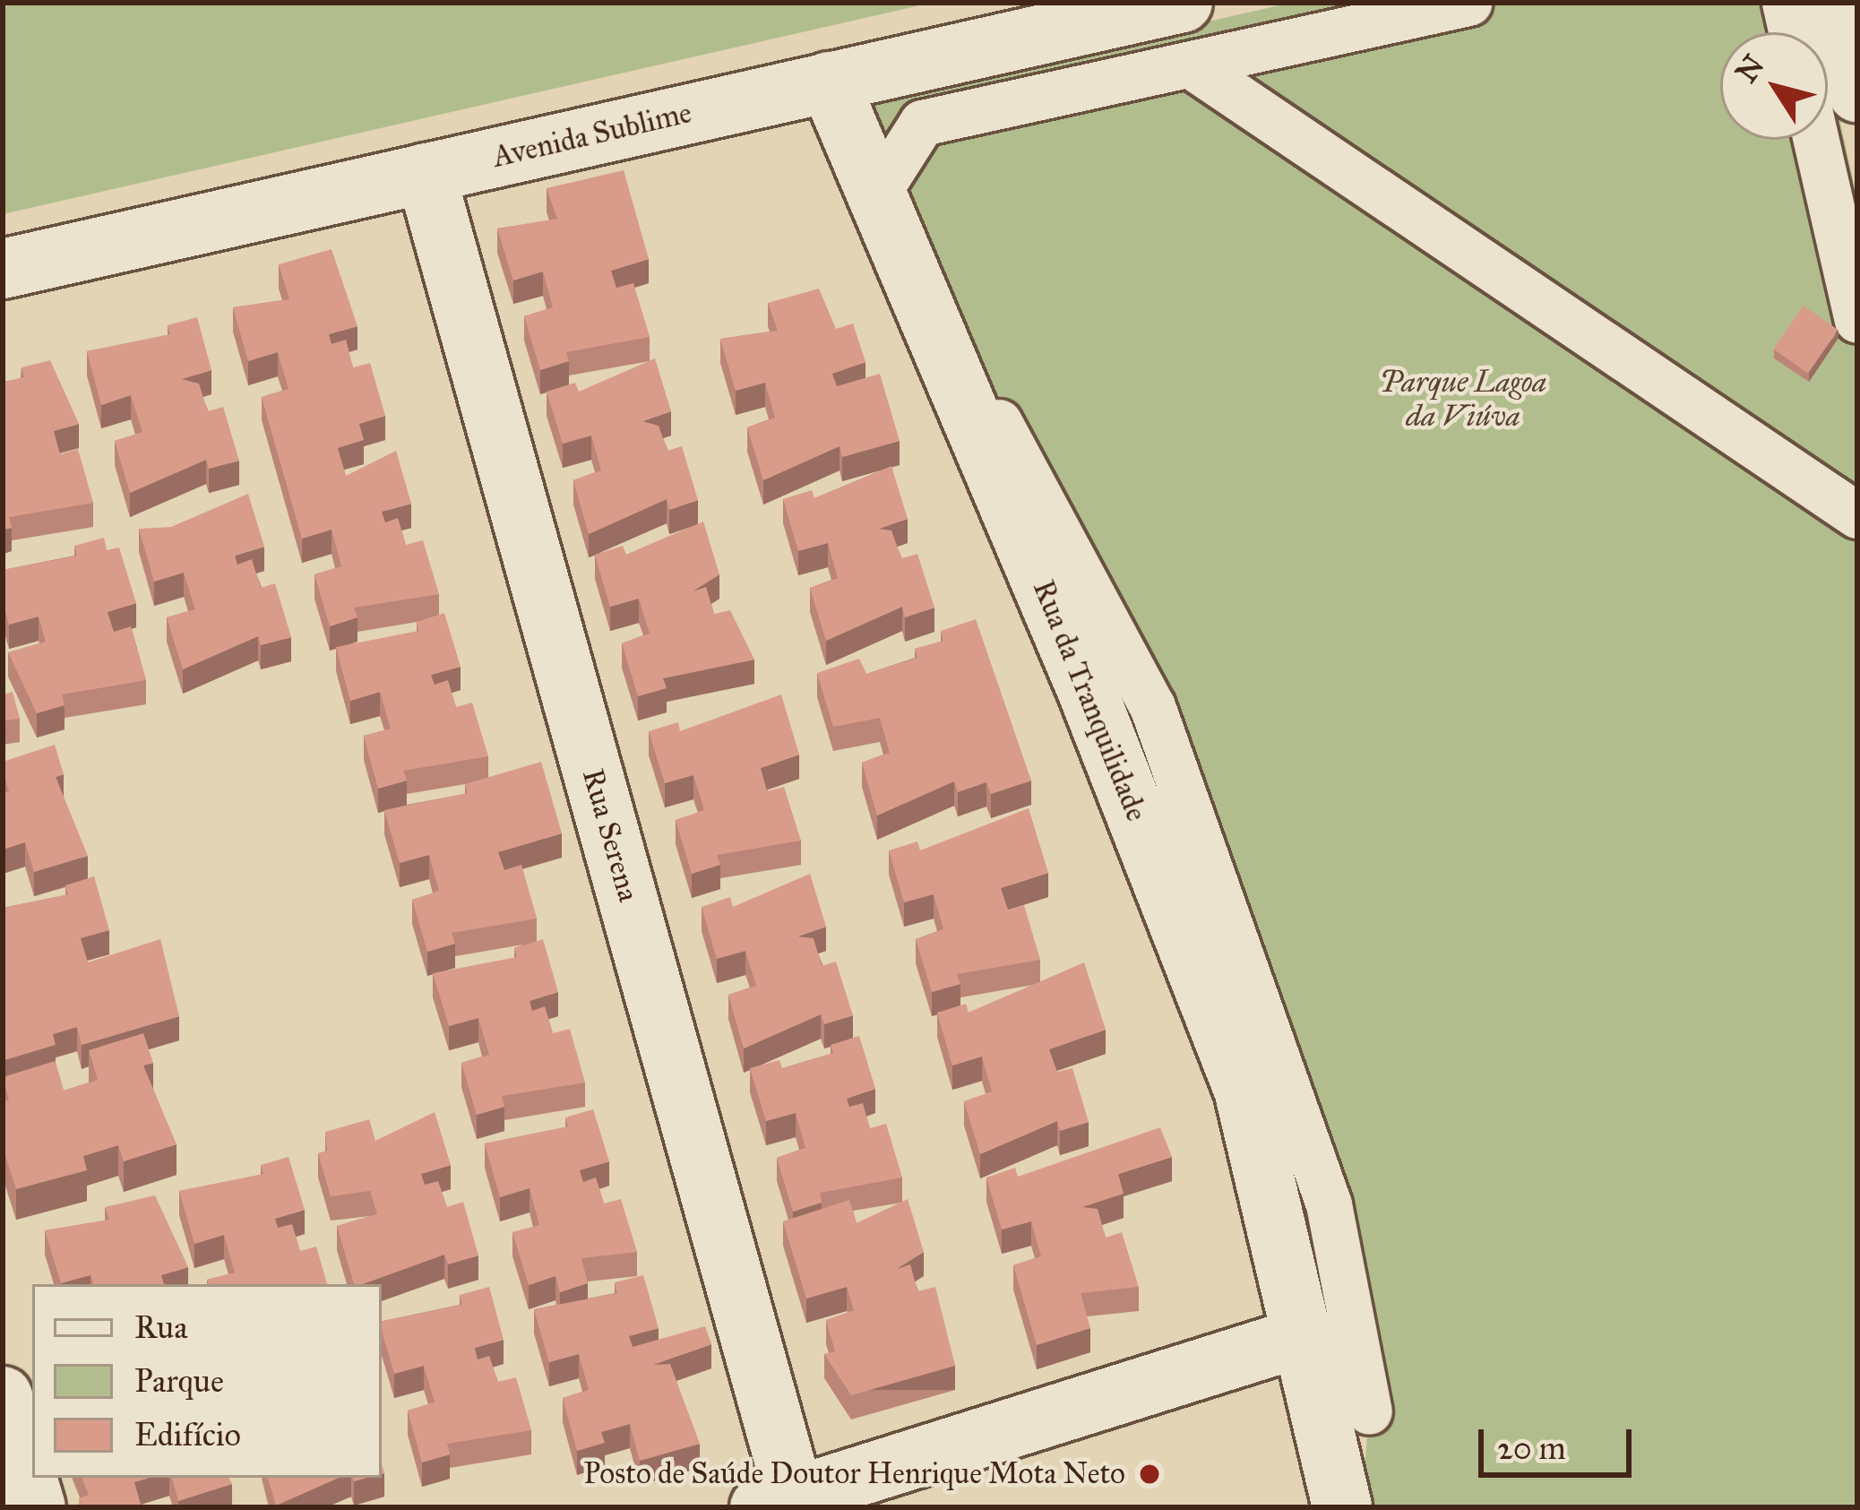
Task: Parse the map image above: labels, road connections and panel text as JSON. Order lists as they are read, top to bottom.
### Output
{
  "streets": {
    "street": ["Avenida Sublime", "Rua da Tranquilidade", "Rua Serena"]
  },
  "crossings": [
    ["Avenida Sublime", "Rua da Tranquilidade"],
    ["Avenida Sublime", "Rua Serena"]
  ],
  "parks": ["Parque Lagoa da Viúva"],
  "places": ["Posto de Saúde Doutor Henrique Mota Neto"],
  "legend": ["Rua", "Parque", "Edifício"],
  "scale_bar": "20 m",
  "north": "top left"
}
